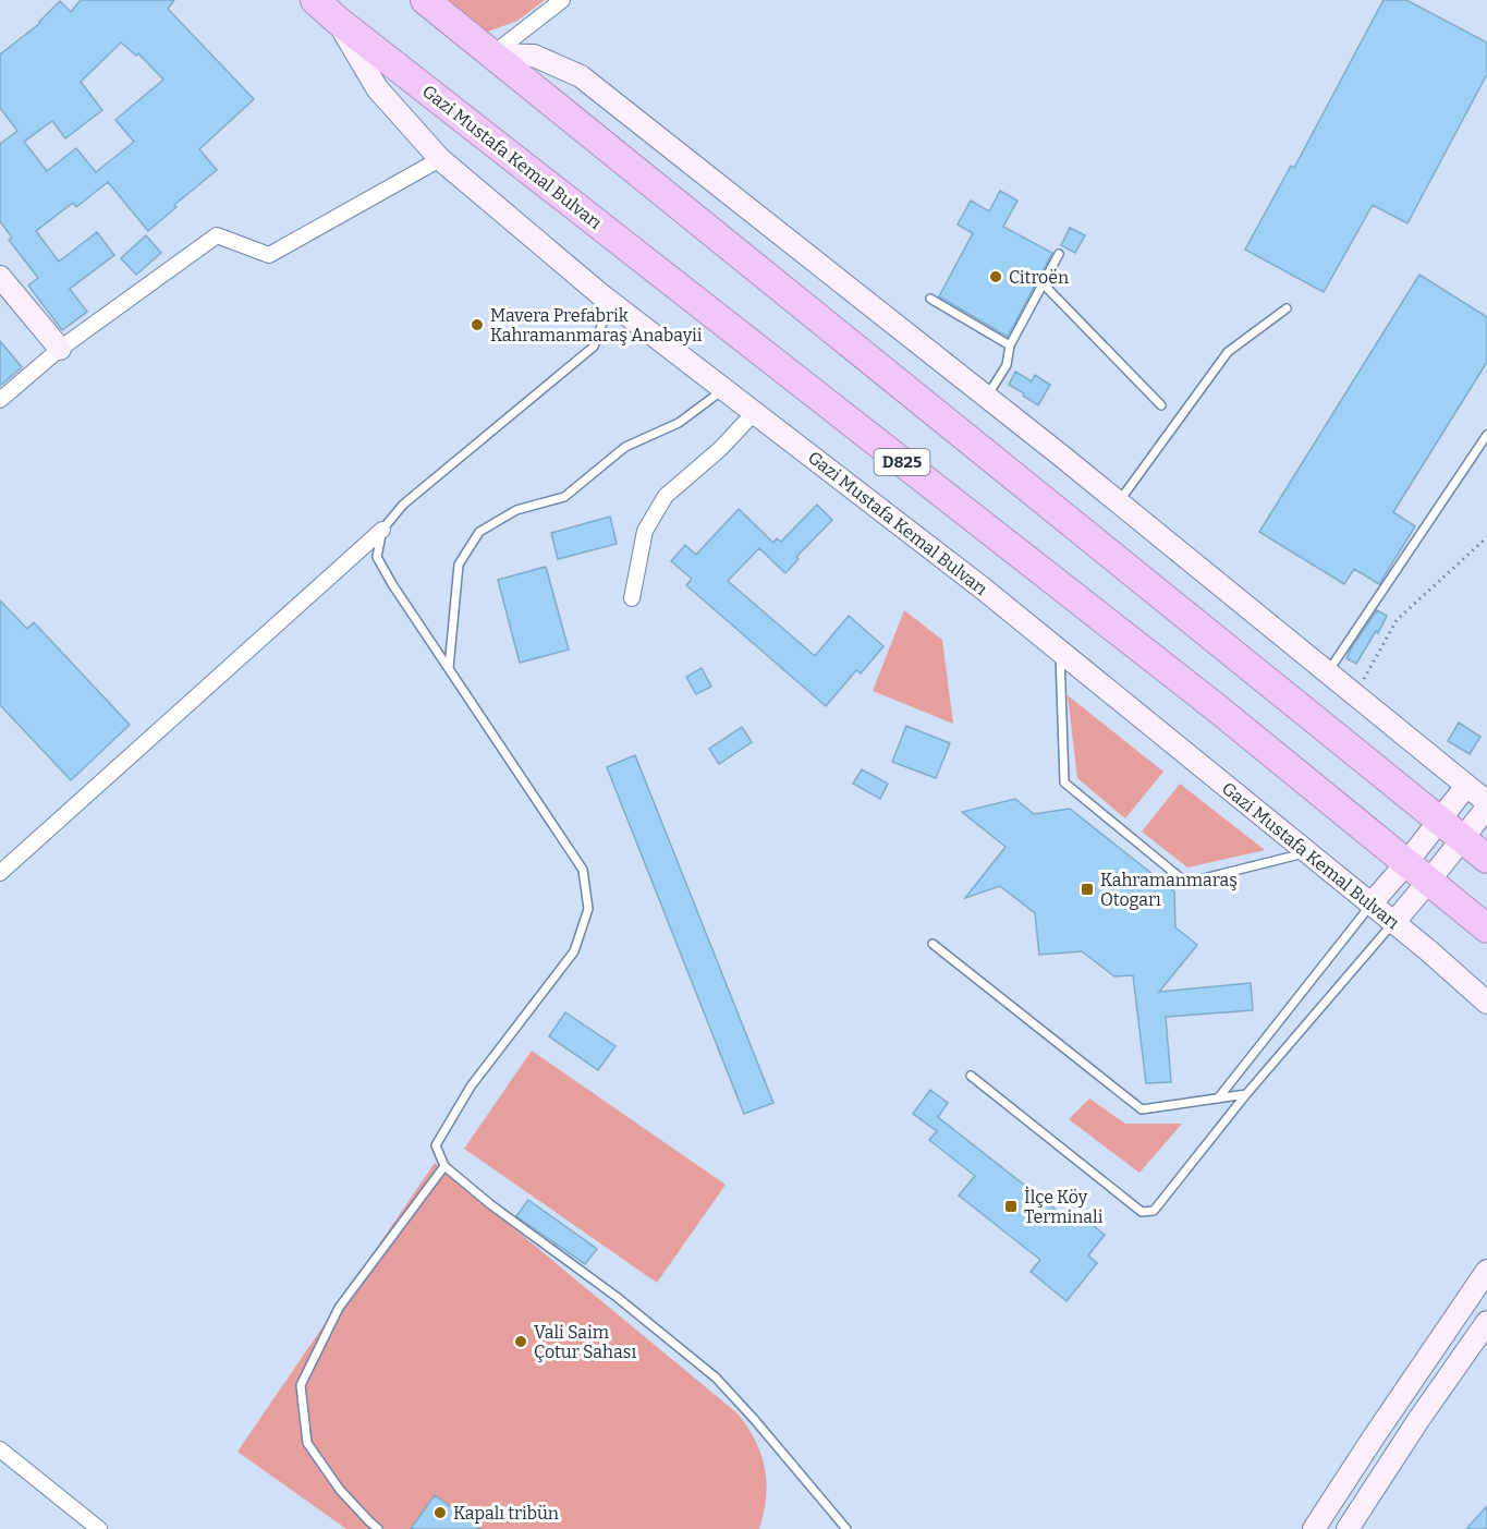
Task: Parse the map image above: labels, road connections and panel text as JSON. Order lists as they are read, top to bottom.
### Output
{
  "streets": {
    "highway": ["Gazi Mustafa Kemal Bulvarı", "D825"]
  },
  "places": {
    "other": [
      "Citroën",
      "Mavera Prefabrik Kahramanmaraş Anabayii",
      "Vali Saim Çotur Sahası",
      "Kapalı tribün"
    ],
    "transit": ["Kahramanmaraş Otogarı", "İlçe Köy Terminali"]
  }
}
